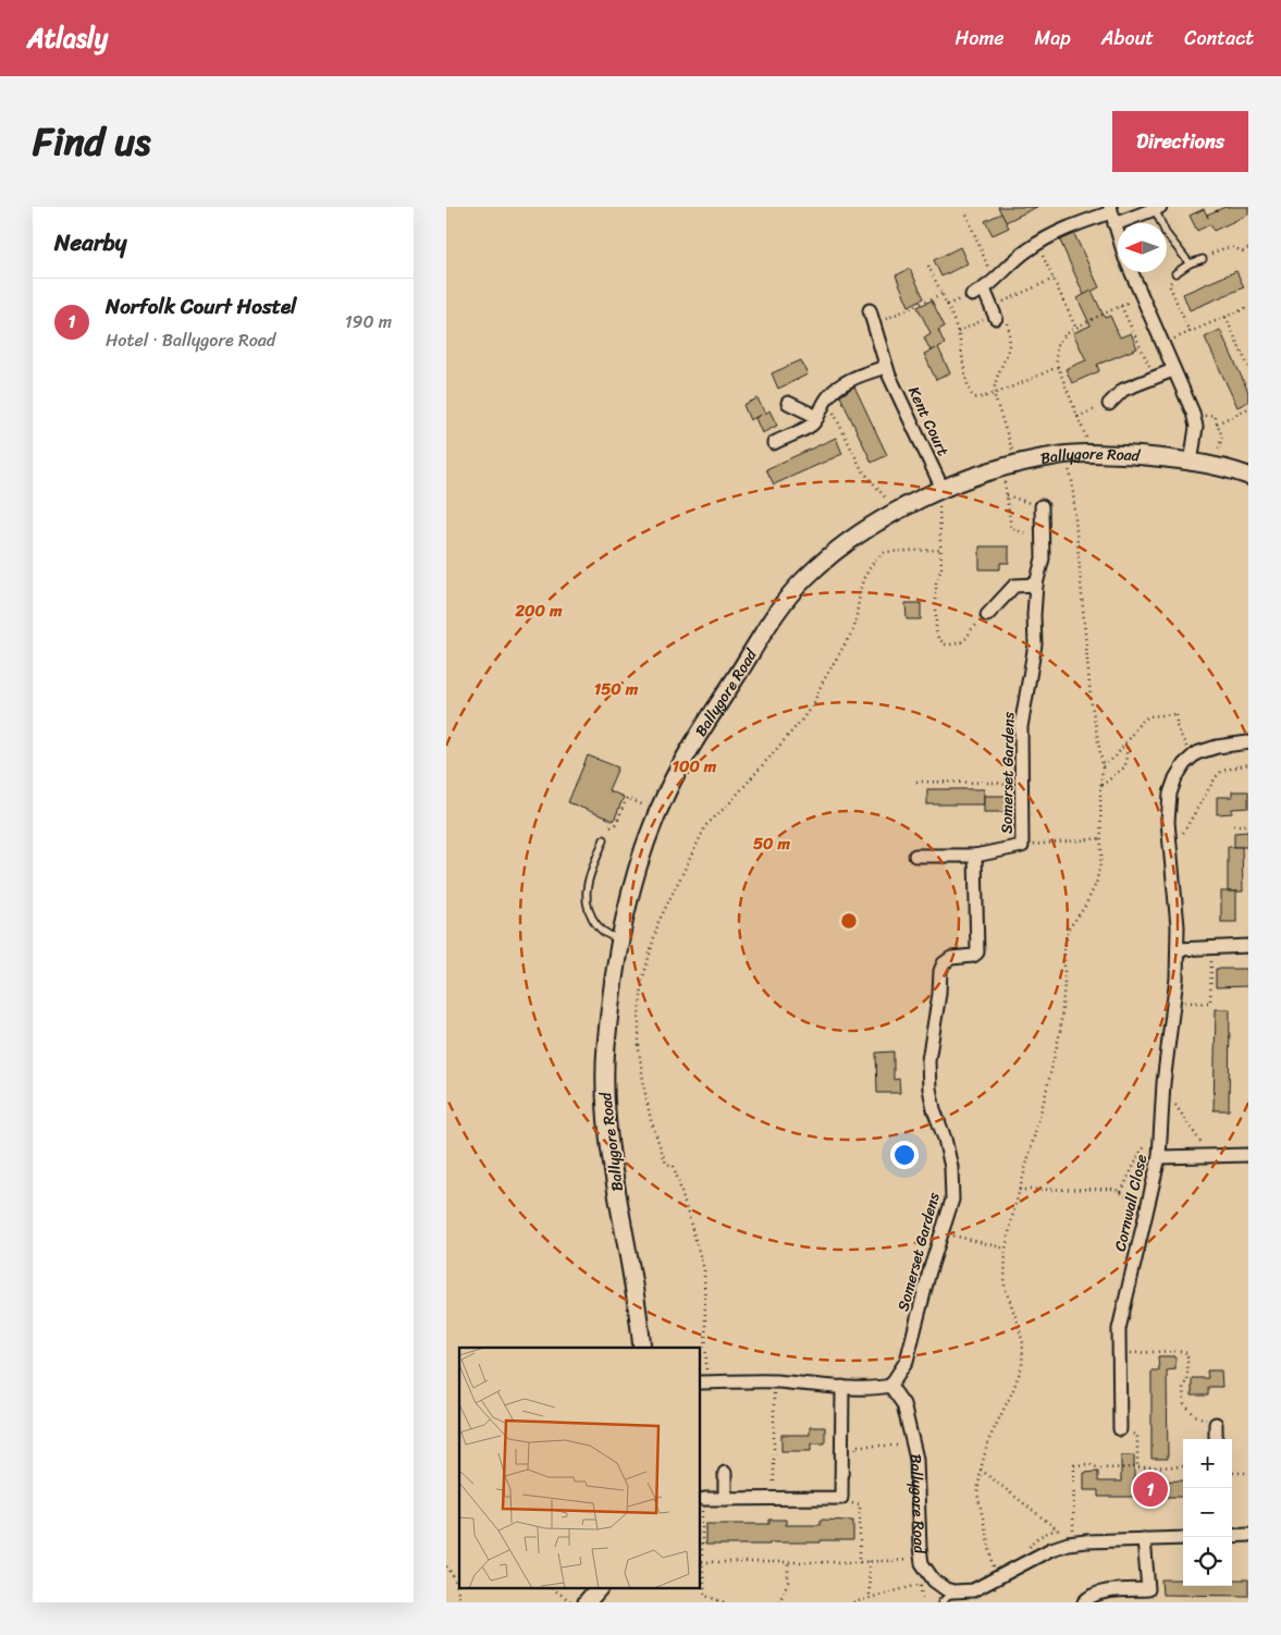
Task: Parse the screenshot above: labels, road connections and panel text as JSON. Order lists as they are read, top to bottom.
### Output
{
  "streets": {
    "street": [
      "Kent Court",
      "Ballygore Road",
      "Somerset Gardens",
      "Cornwall Close"
    ]
  },
  "crossings": [
    ["Kent Court", "Ballygore Road"],
    ["Ballygore Road", "Somerset Gardens"]
  ],
  "north": "left",
  "page": {
    "header": "Atlasly",
    "nav": [
      "Home",
      "Map",
      "About",
      "Contact"
    ],
    "title": "Find us",
    "buttons": "Directions",
    "heading": "Nearby",
    "list": [
      {
        "mark": "1",
        "name": "Norfolk Court Hostel",
        "note": "Hotel · Ballygore Road",
        "value": "190 m"
      }
    ],
    "map_buttons": ["+", "−"],
    "pins": "1"
  },
  "rings": [
    "200 m",
    "150 m",
    "100 m",
    "50 m"
  ]
}
